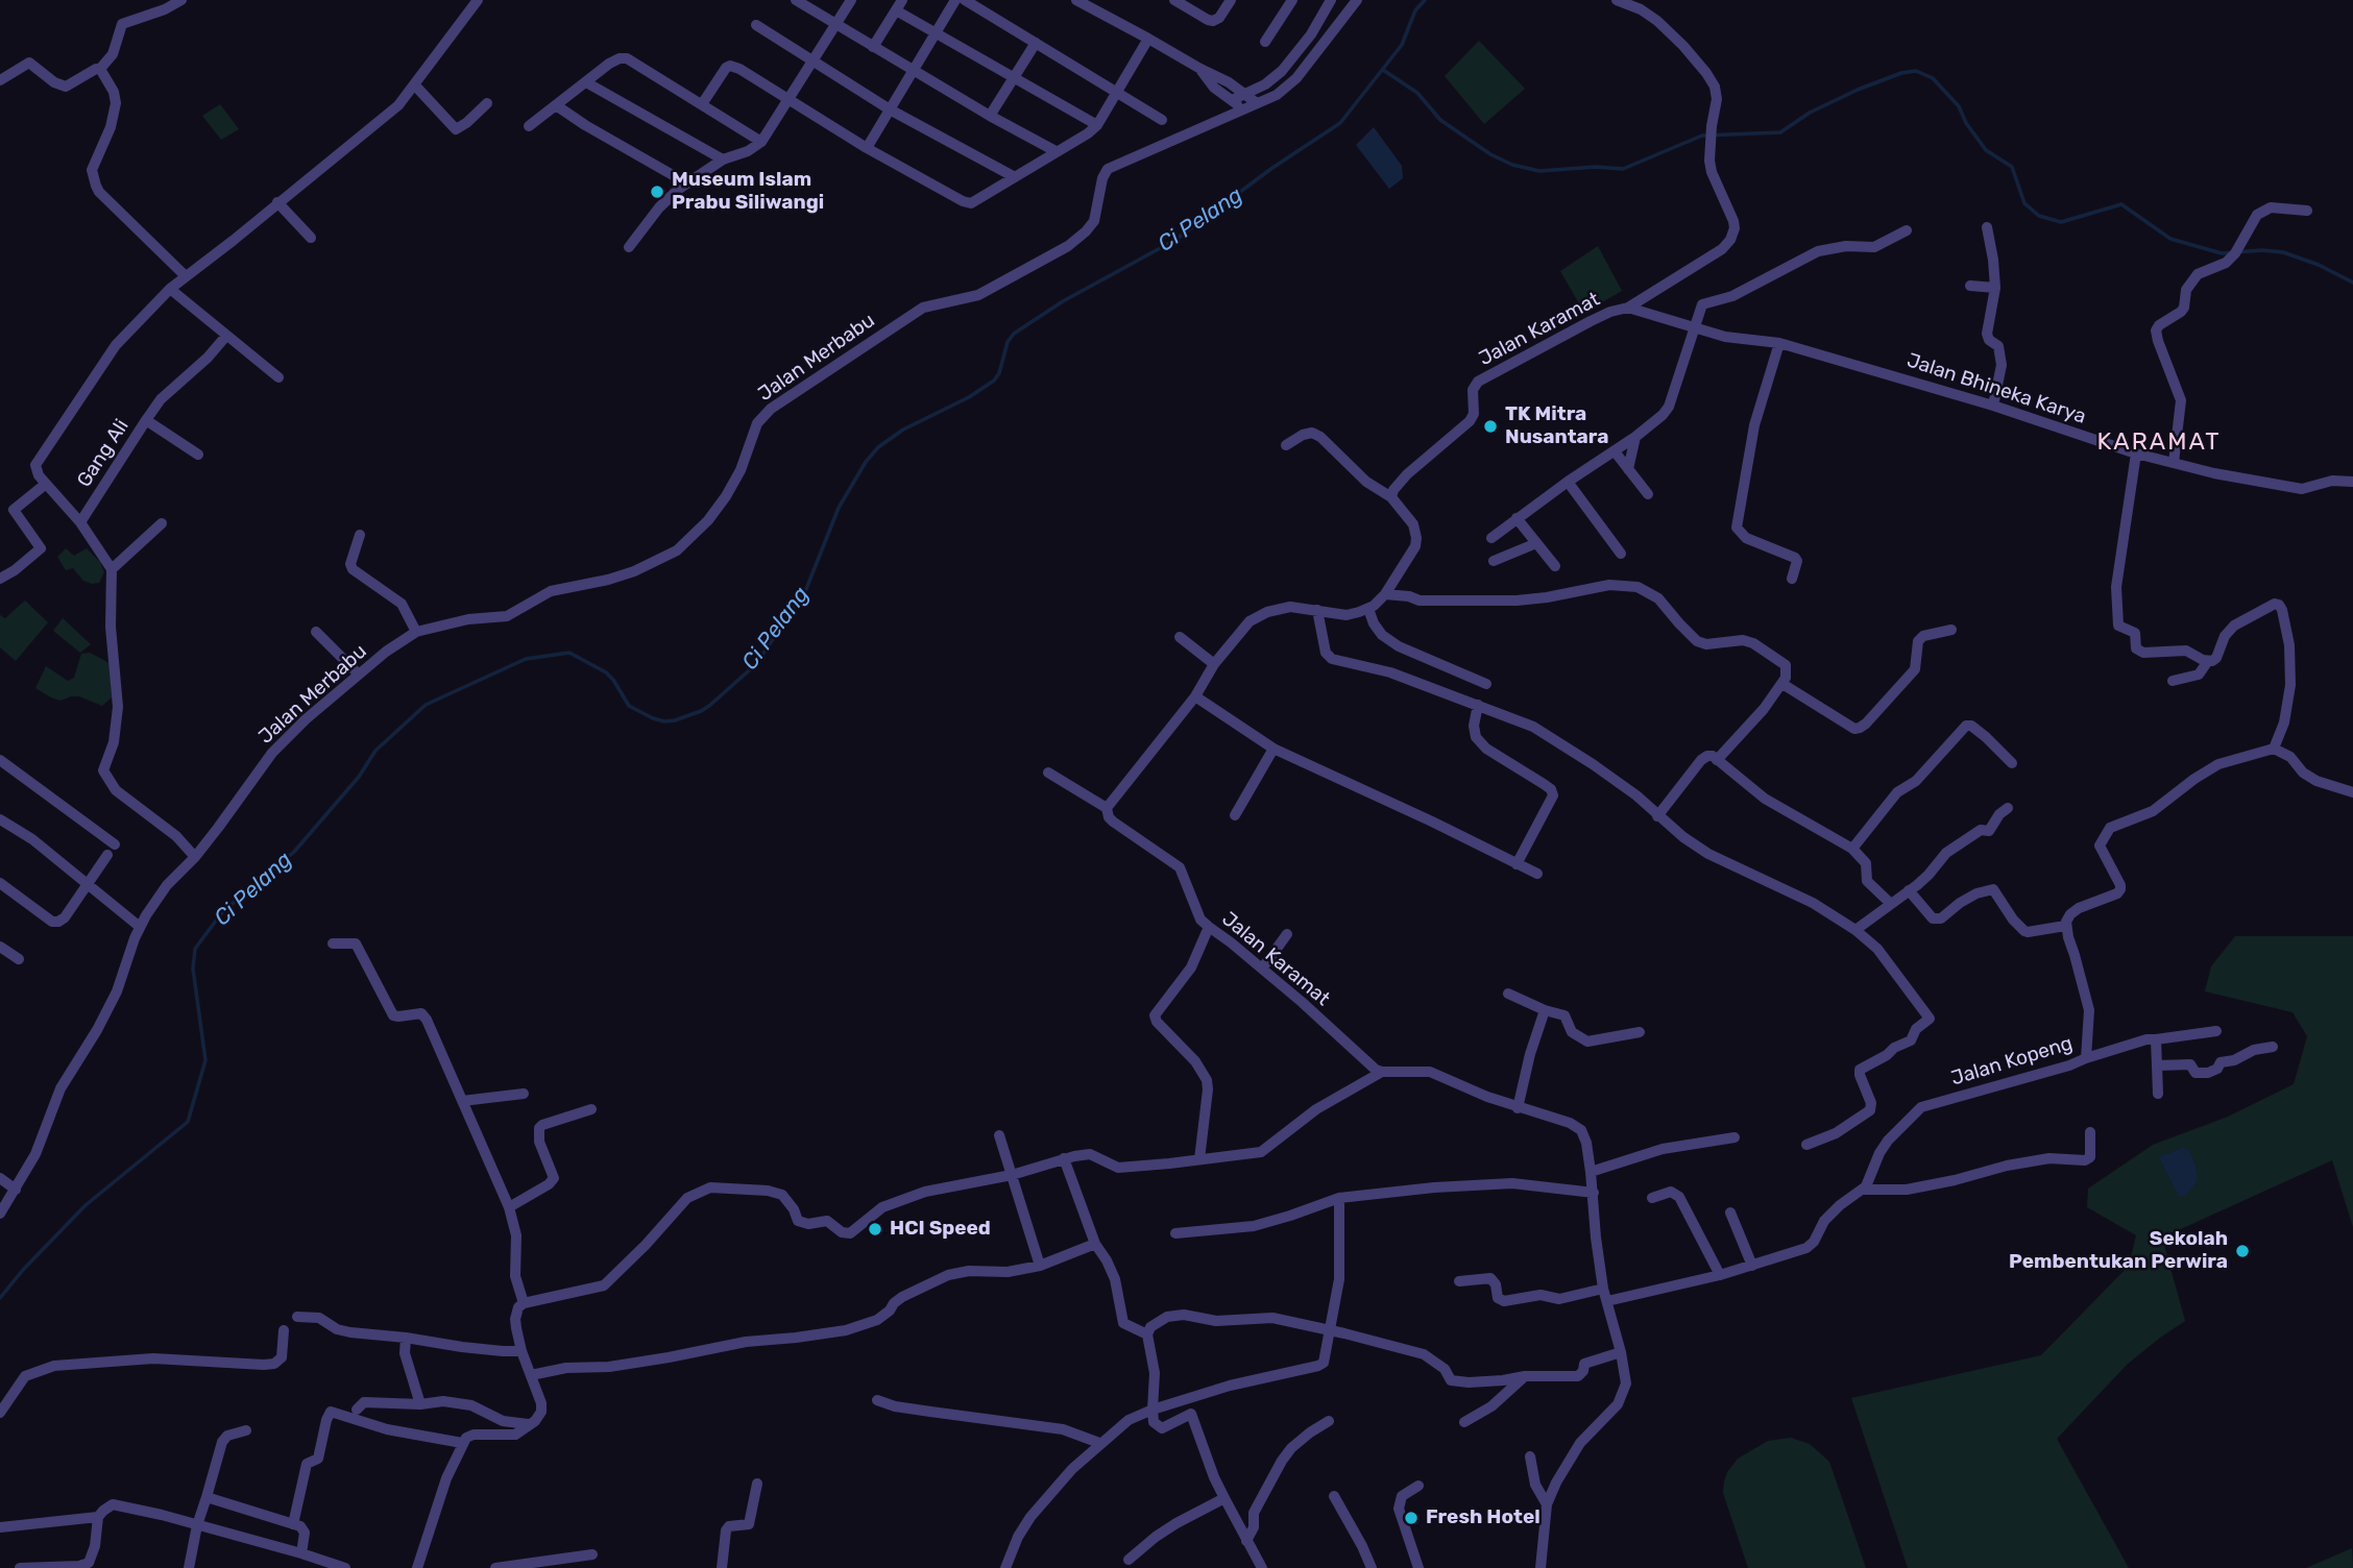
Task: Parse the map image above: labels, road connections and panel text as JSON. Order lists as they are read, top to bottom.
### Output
{
  "streets": {
    "street": [
      "Jalan Karamat",
      "Jalan Merbabu",
      "Jalan Bhineka Karya",
      "Gang Ali",
      "Jalan Kopeng"
    ]
  },
  "crossings": [
    ["Jalan Karamat", "Jalan Bhineka Karya"]
  ],
  "districts": ["KARAMAT"],
  "water": ["Ci Pelang"],
  "places": [
    "Museum Islam Prabu Siliwangi",
    "TK Mitra Nusantara",
    "HCI Speed",
    "Sekolah Pembentukan Perwira",
    "Fresh Hotel"
  ]
}
